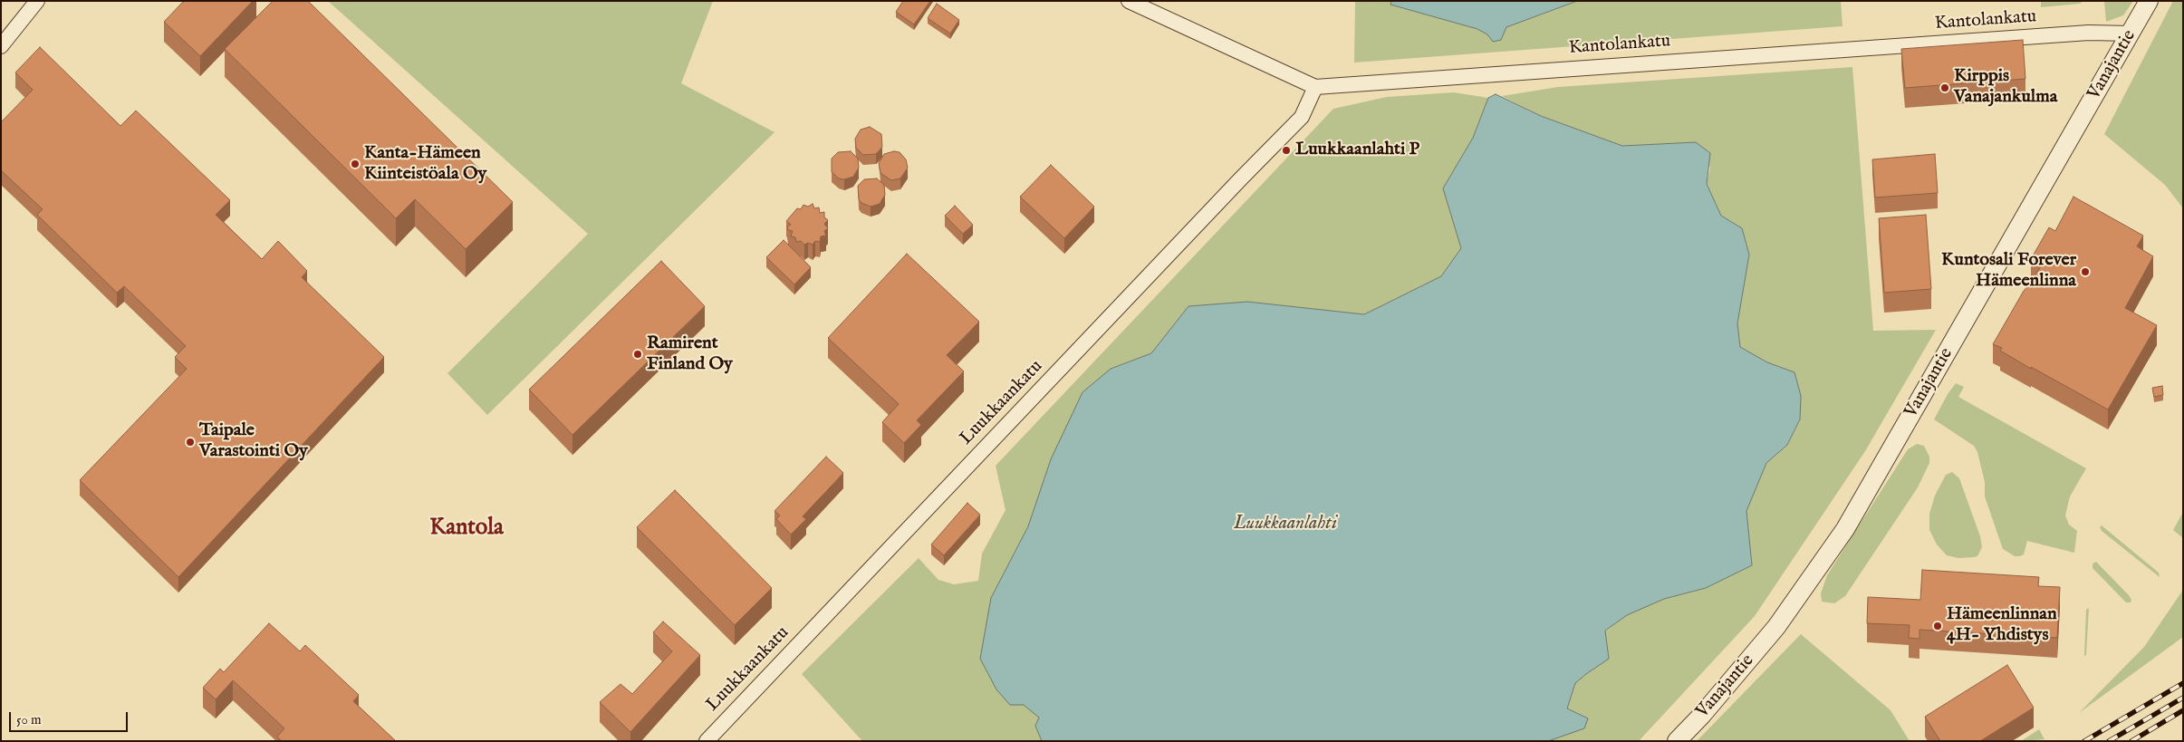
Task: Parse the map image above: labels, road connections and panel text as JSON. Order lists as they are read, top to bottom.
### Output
{
  "streets": {
    "street": ["Kantolankatu", "Vanajantie", "Luukkaankatu"]
  },
  "crossings": [
    ["Kantolankatu", "Vanajantie"],
    ["Kantolankatu", "Luukkaankatu"]
  ],
  "districts": ["Kantola"],
  "water": ["Luukkaanlahti"],
  "places": [
    "Kirppis Vanajankulma",
    "Luukkaanlahti P",
    "Kanta-Hämeen Kiinteistöala Oy",
    "Kuntosali Forever Hämeenlinna",
    "Ramirent Finland Oy",
    "Taipale Varastointi Oy",
    "Hämeenlinnan 4H- Yhdistys"
  ],
  "scale_bar": "50 m"
}
